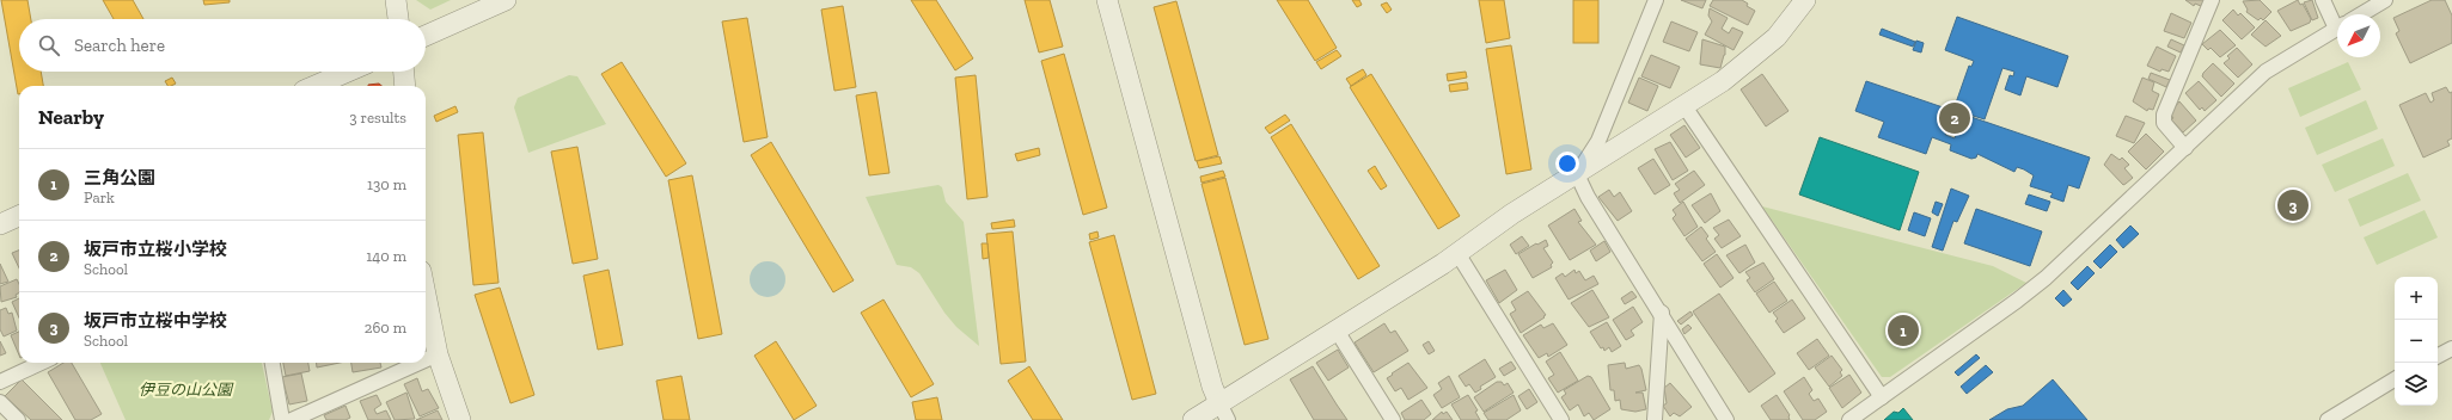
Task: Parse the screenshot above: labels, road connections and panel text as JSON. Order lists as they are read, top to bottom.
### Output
{
  "parks": ["伊豆の山公園"],
  "north": "bottom left",
  "page": {
    "search": "Search here",
    "heading": ["Nearby", "3 results"],
    "pins": ["2", "3", "1"],
    "list": [
      {
        "mark": "1",
        "name": "三角公園",
        "note": "Park",
        "value": "130 m"
      },
      {
        "mark": "2",
        "name": "坂戸市立桜小学校",
        "note": "School",
        "value": "140 m"
      },
      {
        "mark": "3",
        "name": "坂戸市立桜中学校",
        "note": "School",
        "value": "260 m"
      }
    ],
    "map_buttons": ["+", "−"]
  }
}
